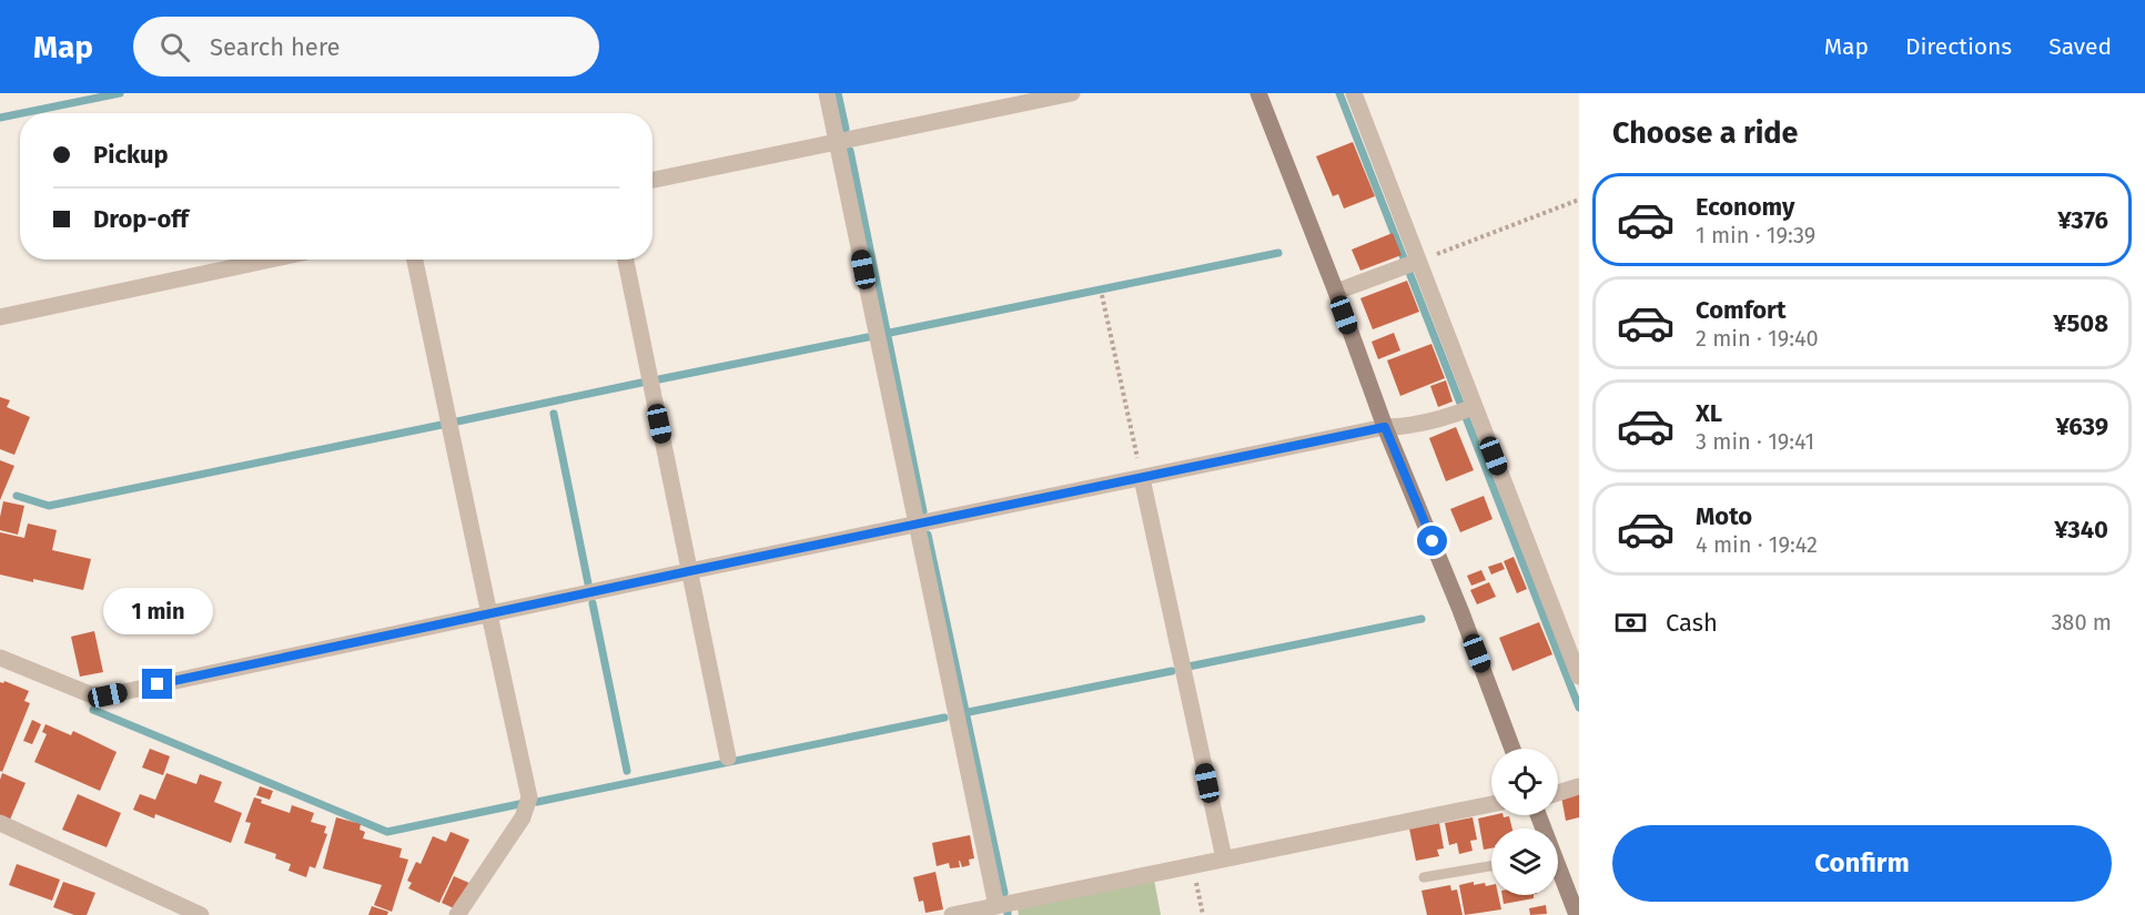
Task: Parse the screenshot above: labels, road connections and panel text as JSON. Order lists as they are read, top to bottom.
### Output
{
  "page": {
    "header": "Map",
    "search": "Search here",
    "nav": ["Map", "Directions", "Saved"],
    "heading": "Choose a ride",
    "banner": ["Pickup", "Drop-off"],
    "list": [
      {
        "name": "Economy",
        "note": "1 min · 19:39",
        "value": "¥376"
      },
      {
        "name": "Comfort",
        "note": "2 min · 19:40",
        "value": "¥508"
      },
      {
        "name": "XL",
        "note": "3 min · 19:41",
        "value": "¥639"
      },
      {
        "name": "Moto",
        "note": "4 min · 19:42",
        "value": "¥340"
      }
    ],
    "pay": ["Cash", "380 m"],
    "bubble": "1 min",
    "buttons": "Confirm"
  }
}
